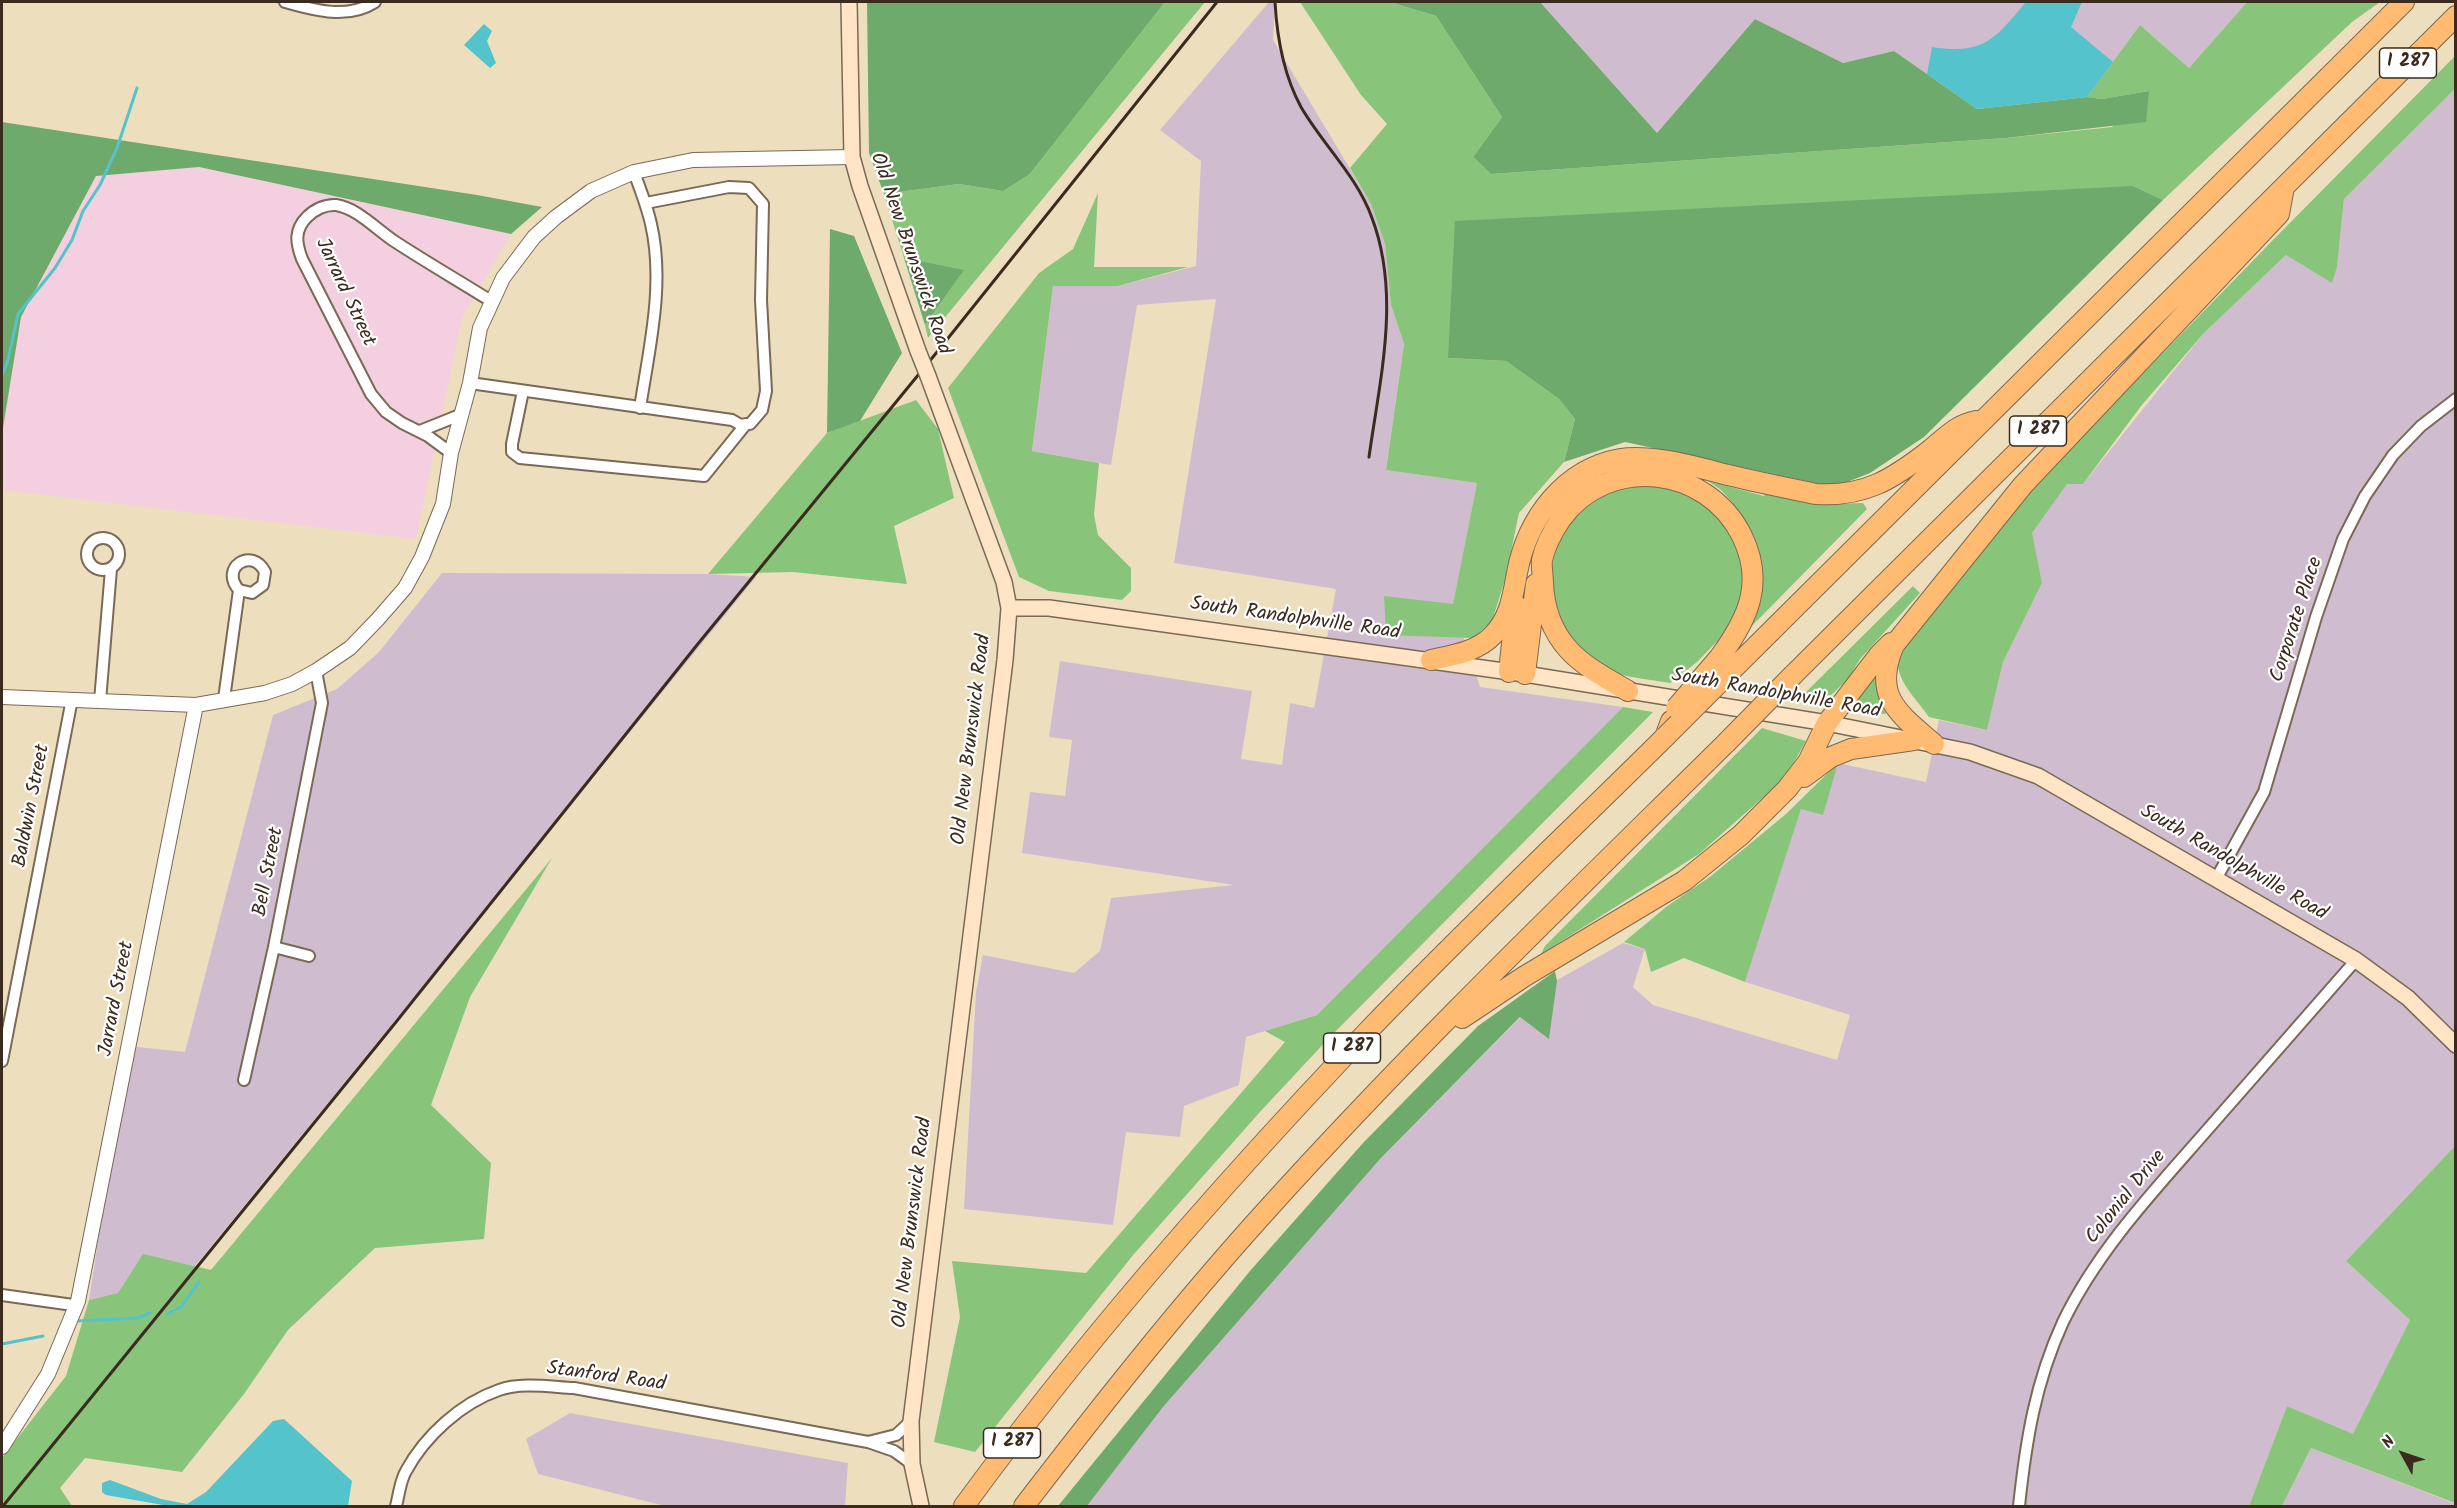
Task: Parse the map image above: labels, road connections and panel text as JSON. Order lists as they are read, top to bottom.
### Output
{
  "streets": {
    "highway": ["I 287"],
    "main road": ["Old New Brunswick Road", "South Randolphville Road"],
    "street": [
      "Jarrard Street",
      "Corporate Place",
      "Baldwin Street",
      "Bell Street",
      "Colonial Drive",
      "Stanford Road"
    ]
  },
  "crossings": [
    ["Old New Brunswick Road", "South Randolphville Road"],
    ["Old New Brunswick Road", "Stanford Road"],
    ["South Randolphville Road", "Corporate Place"],
    ["South Randolphville Road", "Colonial Drive"]
  ],
  "north": "top left"
}
